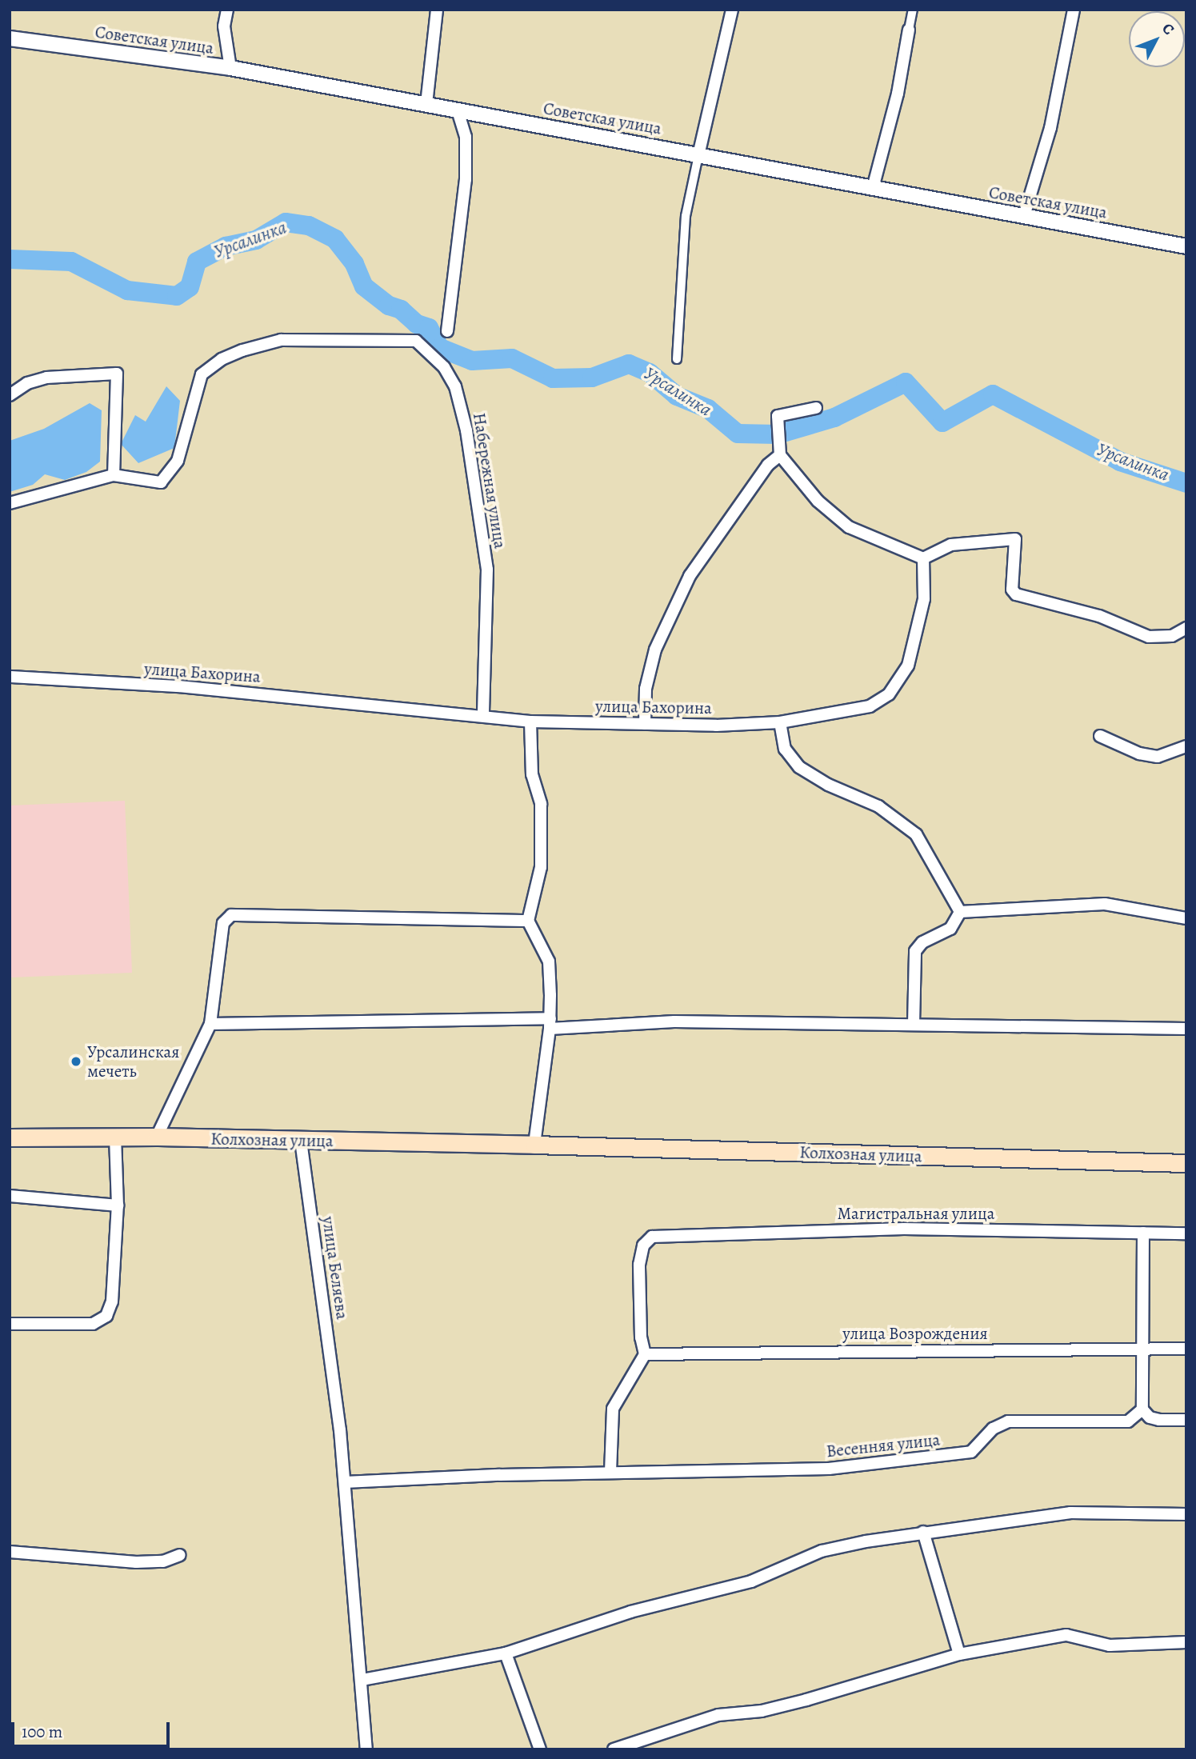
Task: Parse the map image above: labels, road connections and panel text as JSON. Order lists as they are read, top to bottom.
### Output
{
  "streets": {
    "main road": ["Колхозная улица"],
    "street": [
      "Советская улица",
      "Набережная улица",
      "улица Бахорина",
      "Магистральная улица",
      "улица Беляева",
      "улица Возрождения",
      "Весенняя улица"
    ]
  },
  "crossings": [
    ["Набережная улица", "улица Бахорина"],
    ["Колхозная улица", "улица Беляева"],
    ["Магистральная улица", "улица Возрождения"],
    ["улица Беляева", "Весенняя улица"]
  ],
  "water": ["Урсалинка"],
  "places": ["Урсалинская мечеть"],
  "scale_bar": "100 m",
  "north": "top right"
}
